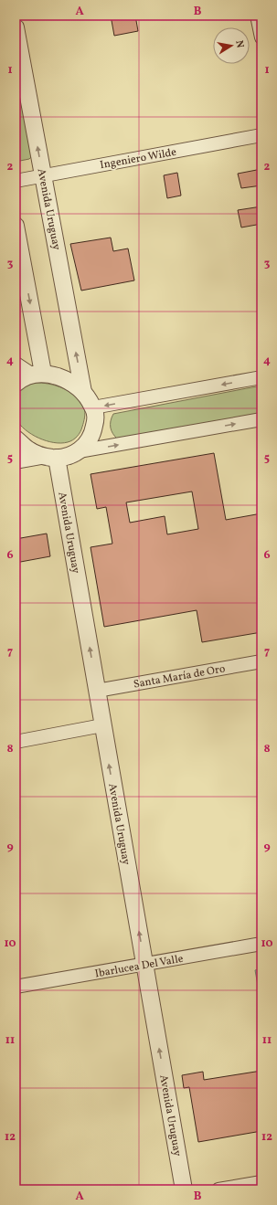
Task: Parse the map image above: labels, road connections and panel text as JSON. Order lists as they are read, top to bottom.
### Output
{
  "streets": {
    "street": [
      "Ingeniero Wilde",
      "Avenida Uruguay",
      "Santa María de Oro",
      "Ibarlucea Del Valle"
    ]
  },
  "crossings": [
    ["Ingeniero Wilde", "Avenida Uruguay"],
    ["Avenida Uruguay", "Santa María de Oro"],
    ["Avenida Uruguay", "Ibarlucea Del Valle"]
  ],
  "one_way": ["Avenida Uruguay"],
  "north": "right",
  "grid": {
    "columns": ["A", "B"],
    "rows": [
      "1",
      "2",
      "3",
      "4",
      "5",
      "6",
      "7",
      "8",
      "9",
      "10",
      "11",
      "12"
    ]
  }
}
